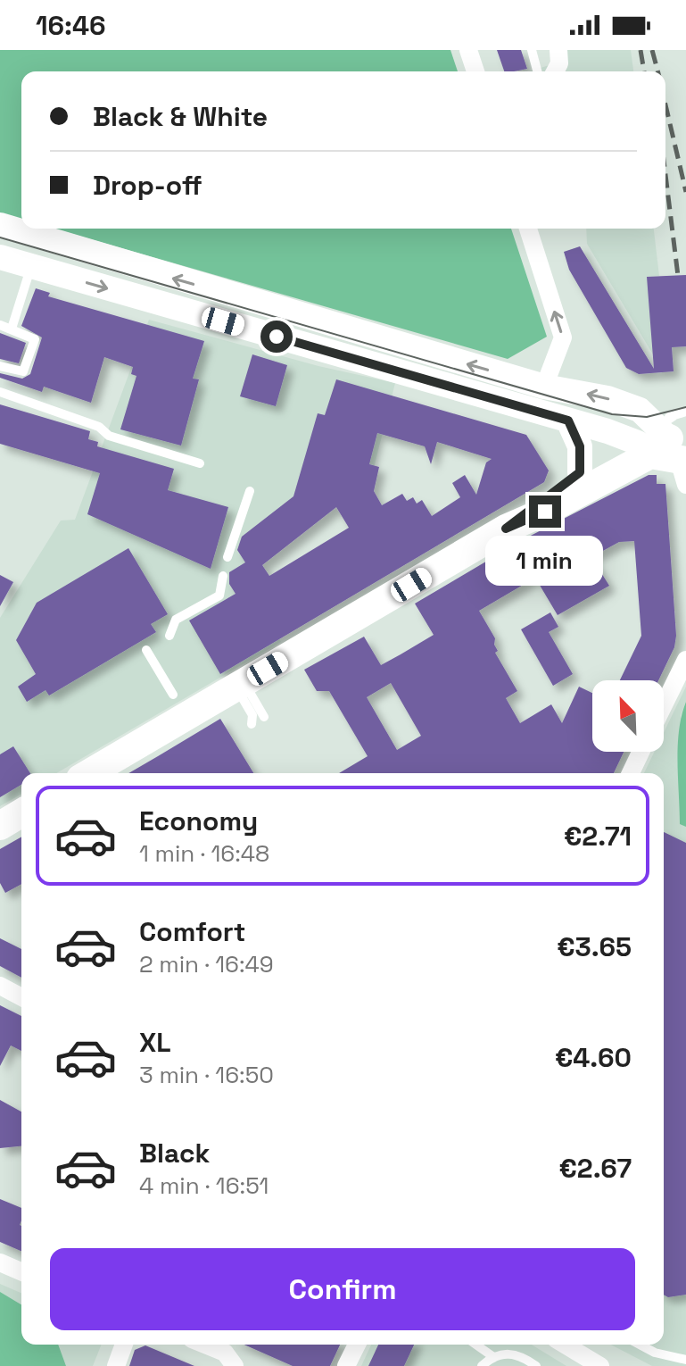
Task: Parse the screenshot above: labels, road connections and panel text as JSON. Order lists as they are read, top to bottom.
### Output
{
  "north": "top left",
  "page": {
    "status": "16:46",
    "banner": ["Black & White", "Drop-off"],
    "bubble": "1 min",
    "list": [
      {
        "name": "Economy",
        "note": "1 min · 16:48",
        "value": "€2.71"
      },
      {
        "name": "Comfort",
        "note": "2 min · 16:49",
        "value": "€3.65"
      },
      {
        "name": "XL",
        "note": "3 min · 16:50",
        "value": "€4.60"
      },
      {
        "name": "Black",
        "note": "4 min · 16:51",
        "value": "€2.67"
      }
    ],
    "buttons": "Confirm"
  }
}
